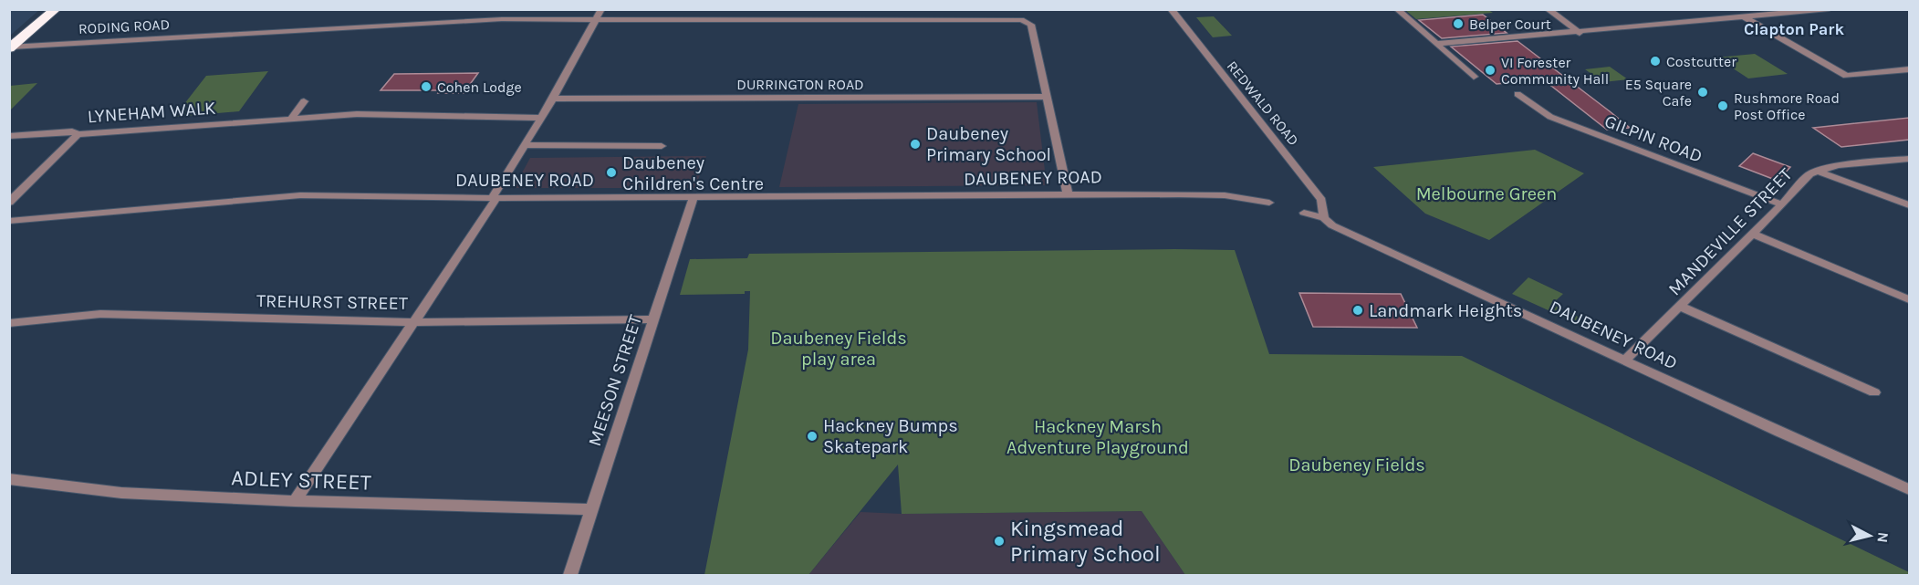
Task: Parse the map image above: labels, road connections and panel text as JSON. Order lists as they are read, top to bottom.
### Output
{
  "streets": {
    "street": [
      "RODING ROAD",
      "DURRINGTON ROAD",
      "REDWALD ROAD",
      "LYNEHAM WALK",
      "GILPIN ROAD",
      "DAUBENEY ROAD",
      "MANDEVILLE STREET",
      "TREHURST STREET",
      "MEESON STREET",
      "ADLEY STREET"
    ]
  },
  "crossings": [
    ["RODING ROAD", "DURRINGTON ROAD"],
    ["REDWALD ROAD", "DAUBENEY ROAD"],
    ["GILPIN ROAD", "MANDEVILLE STREET"],
    ["DAUBENEY ROAD", "MANDEVILLE STREET"],
    ["DAUBENEY ROAD", "MEESON STREET"],
    ["TREHURST STREET", "MEESON STREET"],
    ["MEESON STREET", "ADLEY STREET"]
  ],
  "districts": ["Clapton Park"],
  "parks": [
    "Melbourne Green",
    "Daubeney Fields play area",
    "Hackney Marsh Adventure Playground",
    "Daubeney Fields"
  ],
  "places": [
    "Belper Court",
    "Costcutter",
    "VI Forester Community Hall",
    "Cohen Lodge",
    "E5 Square Cafe",
    "Rushmore Road Post Office",
    "Daubeney Primary School",
    "Daubeney Children's Centre",
    "Landmark Heights",
    "Hackney Bumps Skatepark",
    "Kingsmead Primary School"
  ],
  "north": "right"
}
